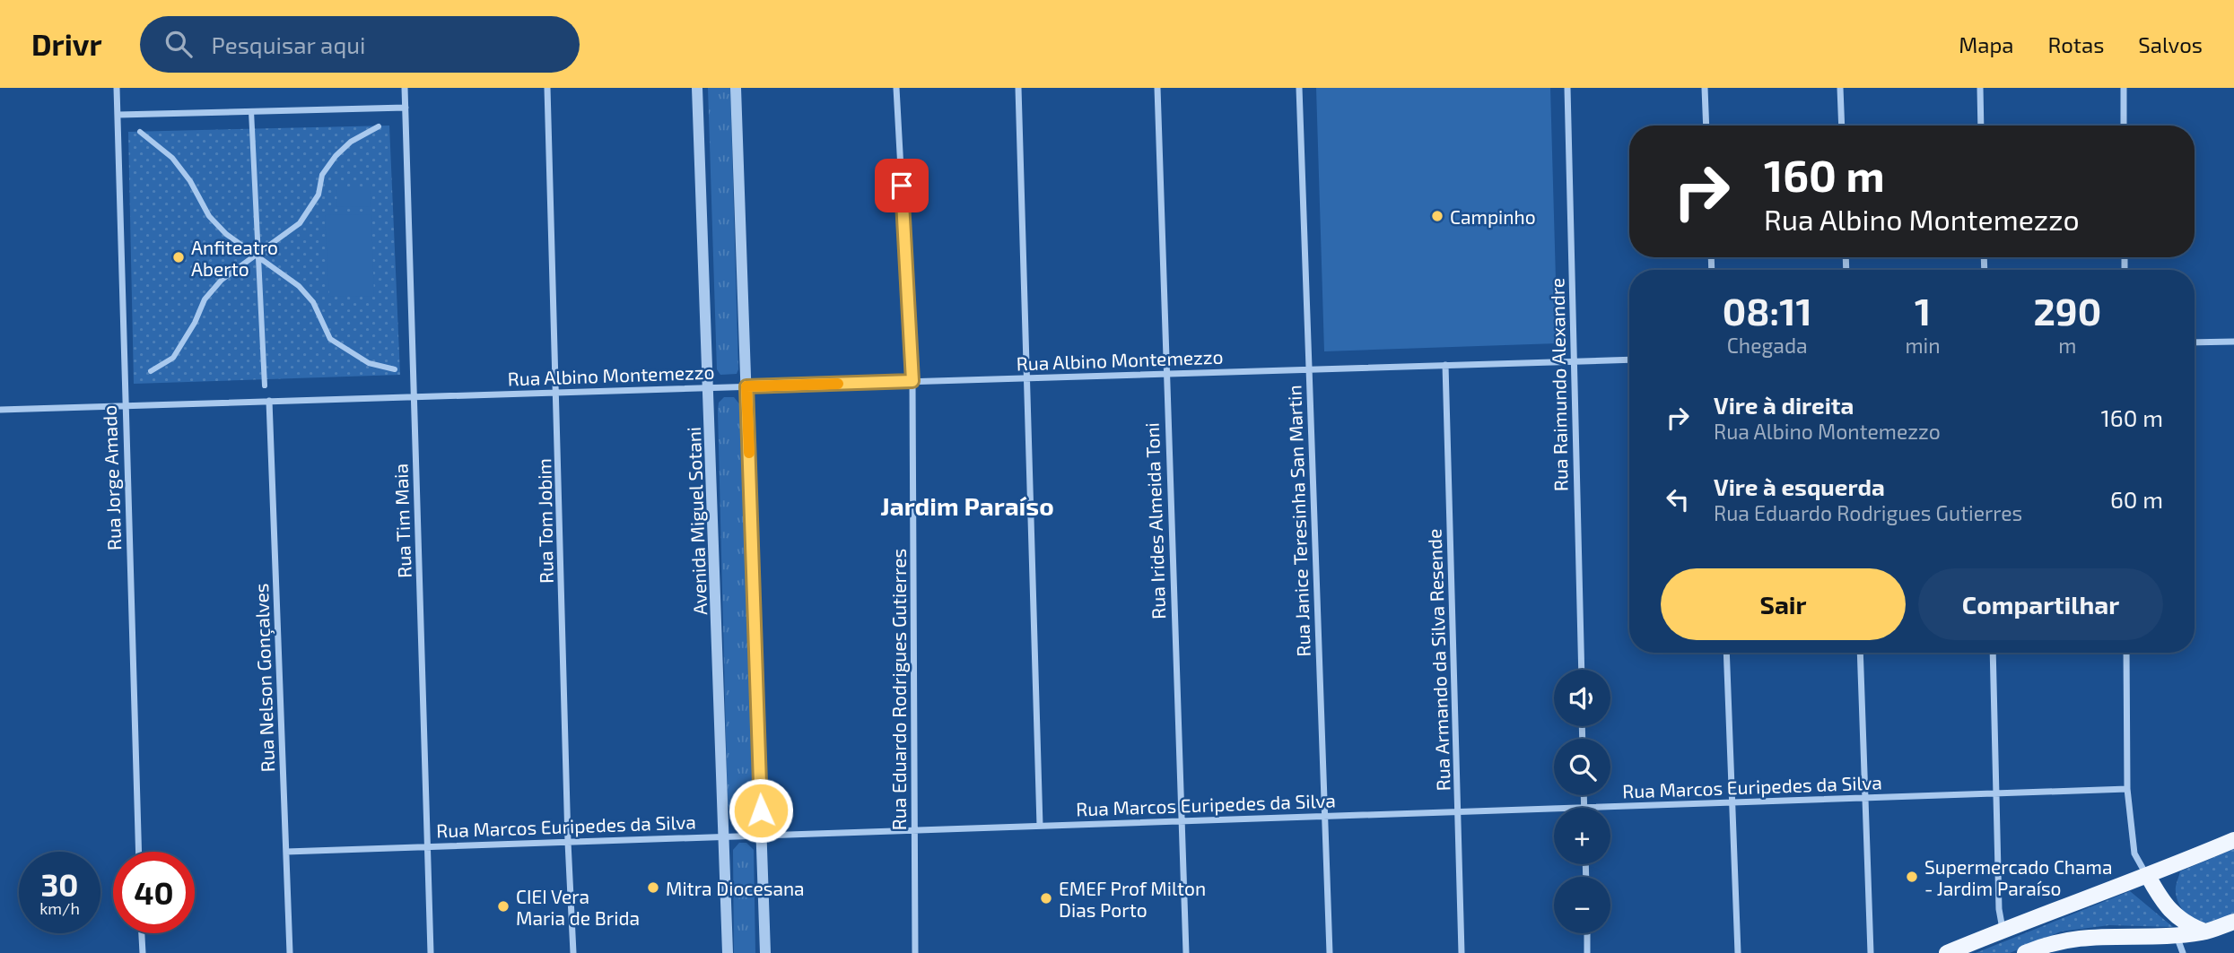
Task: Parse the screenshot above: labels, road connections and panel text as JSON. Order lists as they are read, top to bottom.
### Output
{
  "streets": {
    "street": [
      "Rua Albino Montemezzo",
      "Rua Raimundo Alexandre",
      "Rua Jorge Amado",
      "Rua Tim Maia",
      "Rua Tom Jobim",
      "Avenida Miguel Sotani",
      "Rua Irides Almeida Toni",
      "Rua Janice Teresinha San Martin",
      "Rua Armando da Silva Resende",
      "Rua Nelson Gonçalves",
      "Rua Eduardo Rodrigues Gutierres",
      "Rua Marcos Euripedes da Silva"
    ]
  },
  "crossings": [
    ["Rua Albino Montemezzo", "Rua Raimundo Alexandre"],
    ["Rua Albino Montemezzo", "Rua Jorge Amado"],
    ["Rua Albino Montemezzo", "Rua Tim Maia"],
    ["Rua Albino Montemezzo", "Rua Tom Jobim"],
    ["Rua Albino Montemezzo", "Avenida Miguel Sotani"],
    ["Rua Albino Montemezzo", "Rua Irides Almeida Toni"],
    ["Rua Albino Montemezzo", "Rua Janice Teresinha San Martin"],
    ["Rua Albino Montemezzo", "Rua Armando da Silva Resende"],
    ["Rua Albino Montemezzo", "Rua Nelson Gonçalves"],
    ["Rua Albino Montemezzo", "Rua Eduardo Rodrigues Gutierres"],
    ["Rua Tim Maia", "Rua Marcos Euripedes da Silva"],
    ["Rua Tom Jobim", "Rua Marcos Euripedes da Silva"],
    ["Avenida Miguel Sotani", "Rua Marcos Euripedes da Silva"],
    ["Rua Irides Almeida Toni", "Rua Marcos Euripedes da Silva"],
    ["Rua Janice Teresinha San Martin", "Rua Marcos Euripedes da Silva"],
    ["Rua Armando da Silva Resende", "Rua Marcos Euripedes da Silva"],
    ["Rua Nelson Gonçalves", "Rua Marcos Euripedes da Silva"],
    ["Rua Eduardo Rodrigues Gutierres", "Rua Marcos Euripedes da Silva"]
  ],
  "districts": ["Jardim Paraíso"],
  "places": [
    "Campinho",
    "Anfiteatro Aberto",
    "Supermercado Chama - Jardim Paraíso",
    "Mitra Diocesana",
    "EMEF Prof Milton Dias Porto",
    "CIEI Vera Maria de Brida"
  ],
  "page": {
    "header": "Drivr",
    "search": "Pesquisar aqui",
    "nav": ["Mapa", "Rotas", "Salvos"],
    "turn": ["160 m", "Rua Albino Montemezzo"],
    "eta": [
      "08:11",
      "Chegada",
      "1",
      "min",
      "290",
      "m"
    ],
    "list": [
      {
        "name": "Vire à direita",
        "note": "Rua Albino Montemezzo",
        "value": "160 m"
      },
      {
        "name": "Vire à esquerda",
        "note": "Rua Eduardo Rodrigues Gutierres",
        "value": "60 m"
      }
    ],
    "buttons": ["Sair", "Compartilhar"],
    "map_buttons": ["+", "−"],
    "speed": "30 km/h",
    "limit": "40"
  }
}
